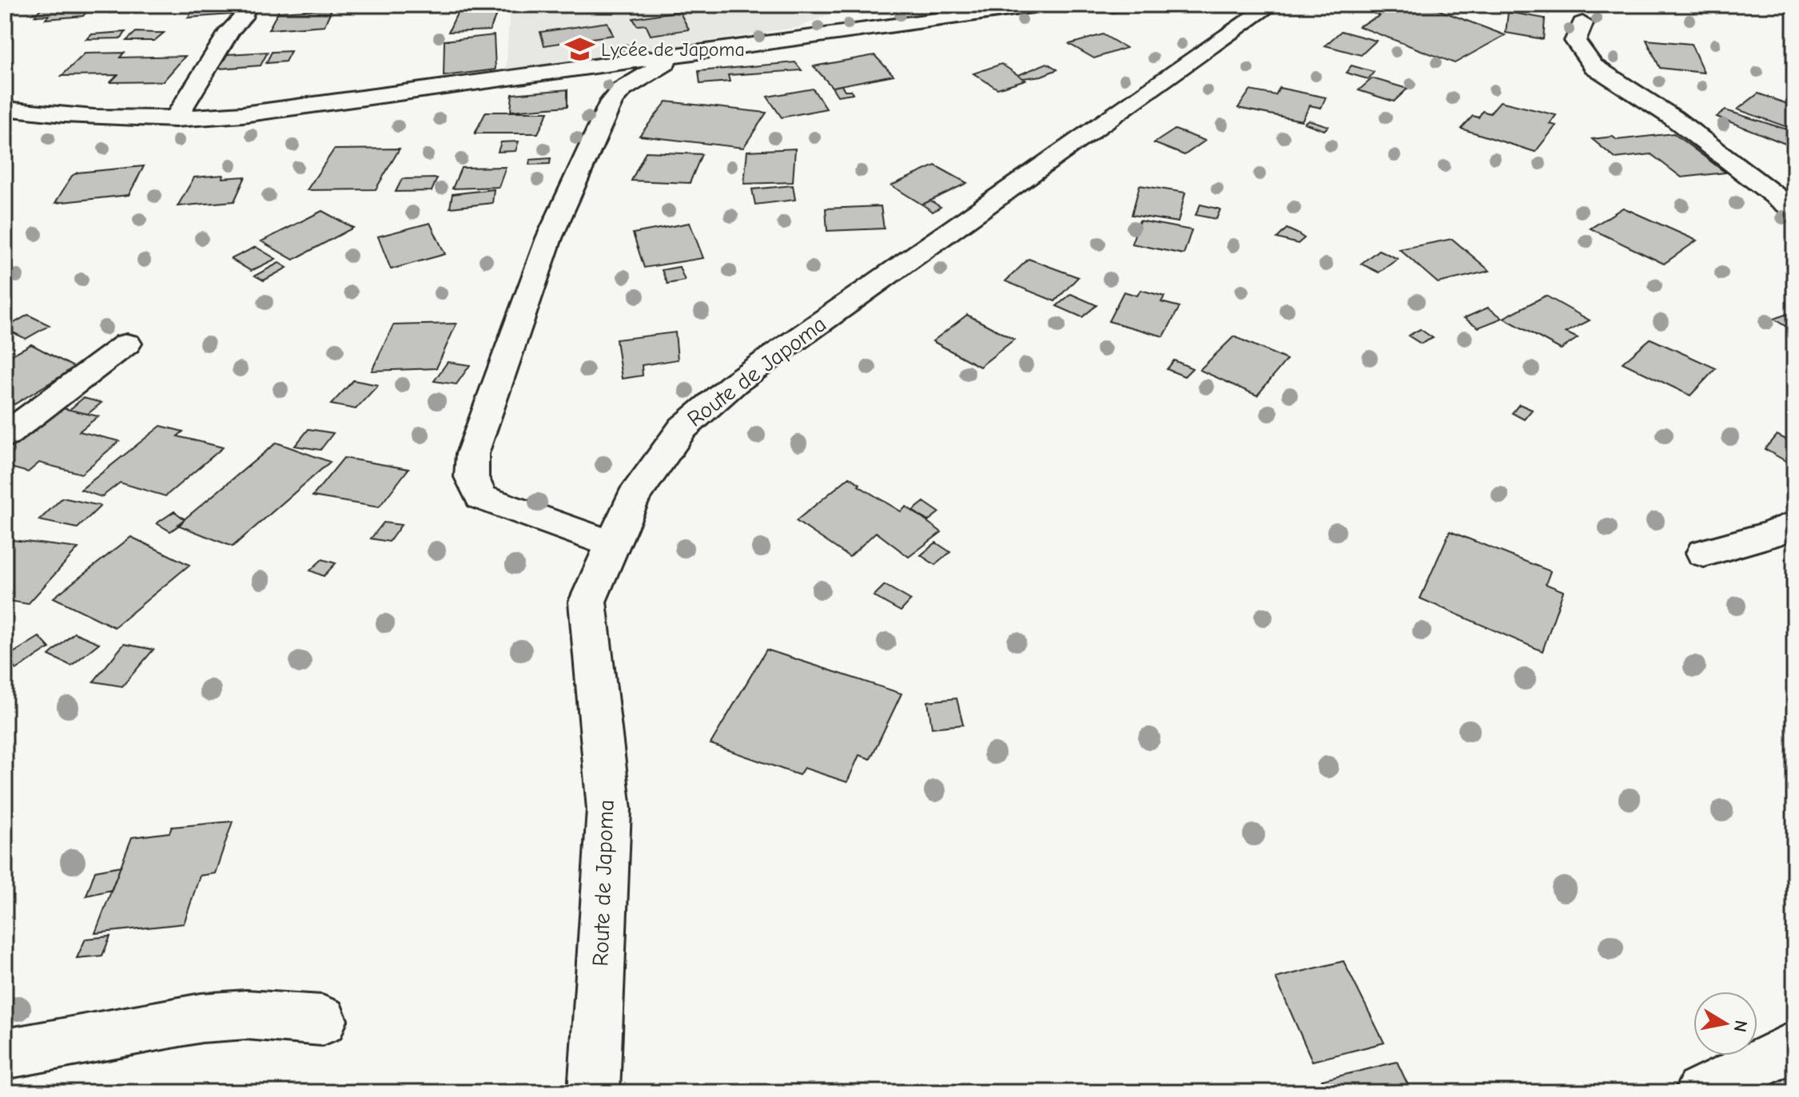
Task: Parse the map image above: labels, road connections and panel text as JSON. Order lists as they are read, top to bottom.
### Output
{
  "streets": {
    "street": ["Route de Japoma"]
  },
  "places": {
    "school or university": ["Lycée de Japoma"]
  },
  "north": "right"
}
